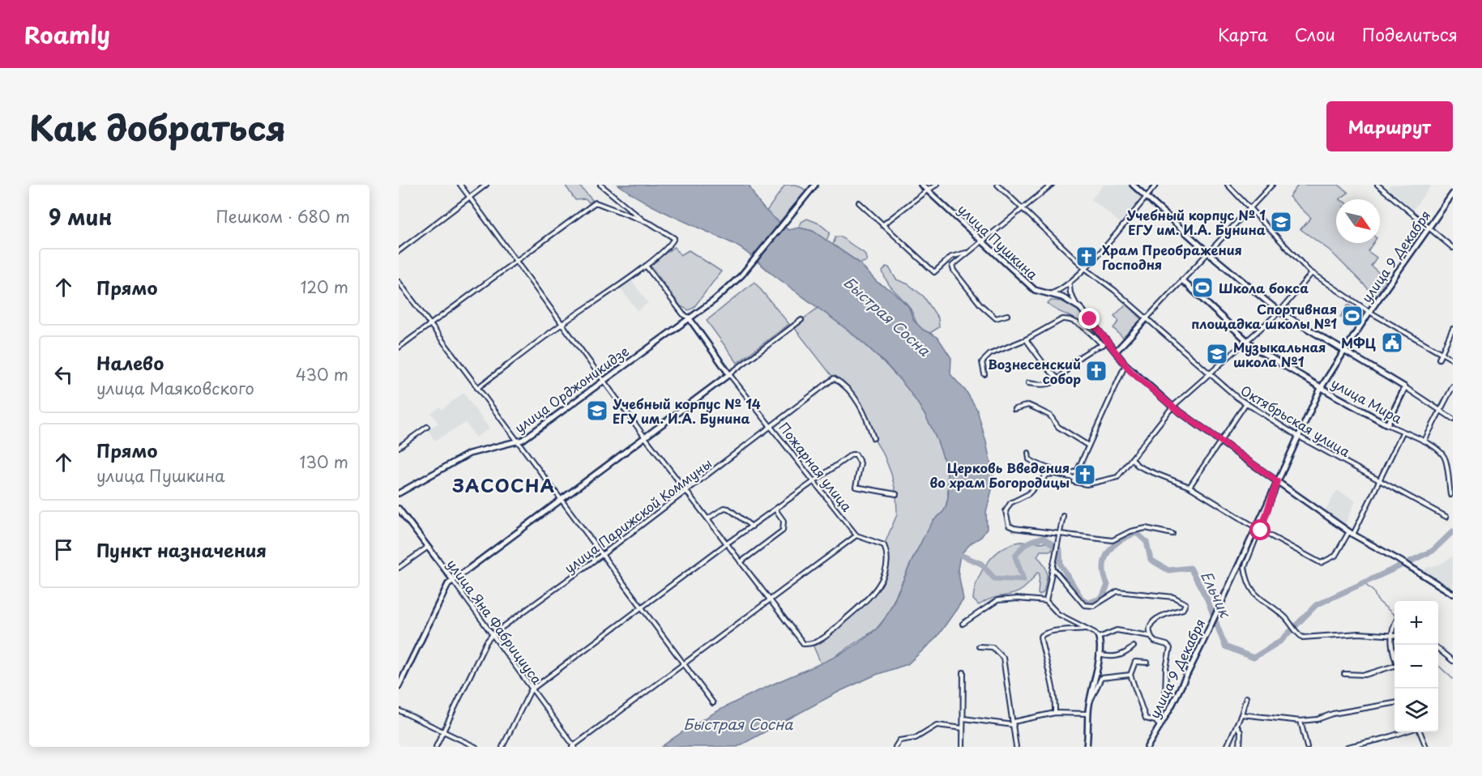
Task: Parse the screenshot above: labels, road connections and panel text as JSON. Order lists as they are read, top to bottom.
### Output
{
  "streets": {
    "street": [
      "улица Пушкина",
      "улица 9 Декабря",
      "улица Орджоникидзе",
      "улица Мира",
      "Октябрьская улица",
      "Пожарная улица",
      "улица Парижской Коммуны",
      "улица Яна Фабрициуса"
    ]
  },
  "crossings": [
    ["улица Пушкина", "улица 9 Декабря"],
    ["улица 9 Декабря", "улица Мира"],
    ["улица 9 Декабря", "Октябрьская улица"],
    ["улица Орджоникидзе", "Пожарная улица"],
    ["Пожарная улица", "улица Парижской Коммуны"],
    ["улица Парижской Коммуны", "улица Яна Фабрициуса"]
  ],
  "districts": ["ЗАСОСНА"],
  "water": ["Быстрая Сосна", "Ельчик"],
  "places": {
    "school or university": ["Учебный корпус № 1 ЕГУ им. И.А. Бунина", "Музыкальная школа №1", "Учебный корпус № 14 ЕГУ им. И.А. Бунина"],
    "church": ["Храм Преображения Господня", "Вознесенский собор", "Церковь Введения во храм Богородицы"],
    "sports": ["Школа бокса", "Спортивная площадка школы №1"],
    "public building": ["МФЦ"]
  },
  "north": "bottom right",
  "page": {
    "header": "Roamly",
    "nav": ["Карта", "Слои", "Поделиться"],
    "title": "Как добраться",
    "buttons": "Маршрут",
    "heading": ["9 мин", "Пешком · 680 m"],
    "list": [
      ["Прямо", "120 m"],
      ["Налево", "улица Маяковского", "430 m"],
      ["Прямо", "улица Пушкина", "130 m"],
      "Пункт назначения"
    ],
    "map_buttons": ["+", "−"]
  }
}
